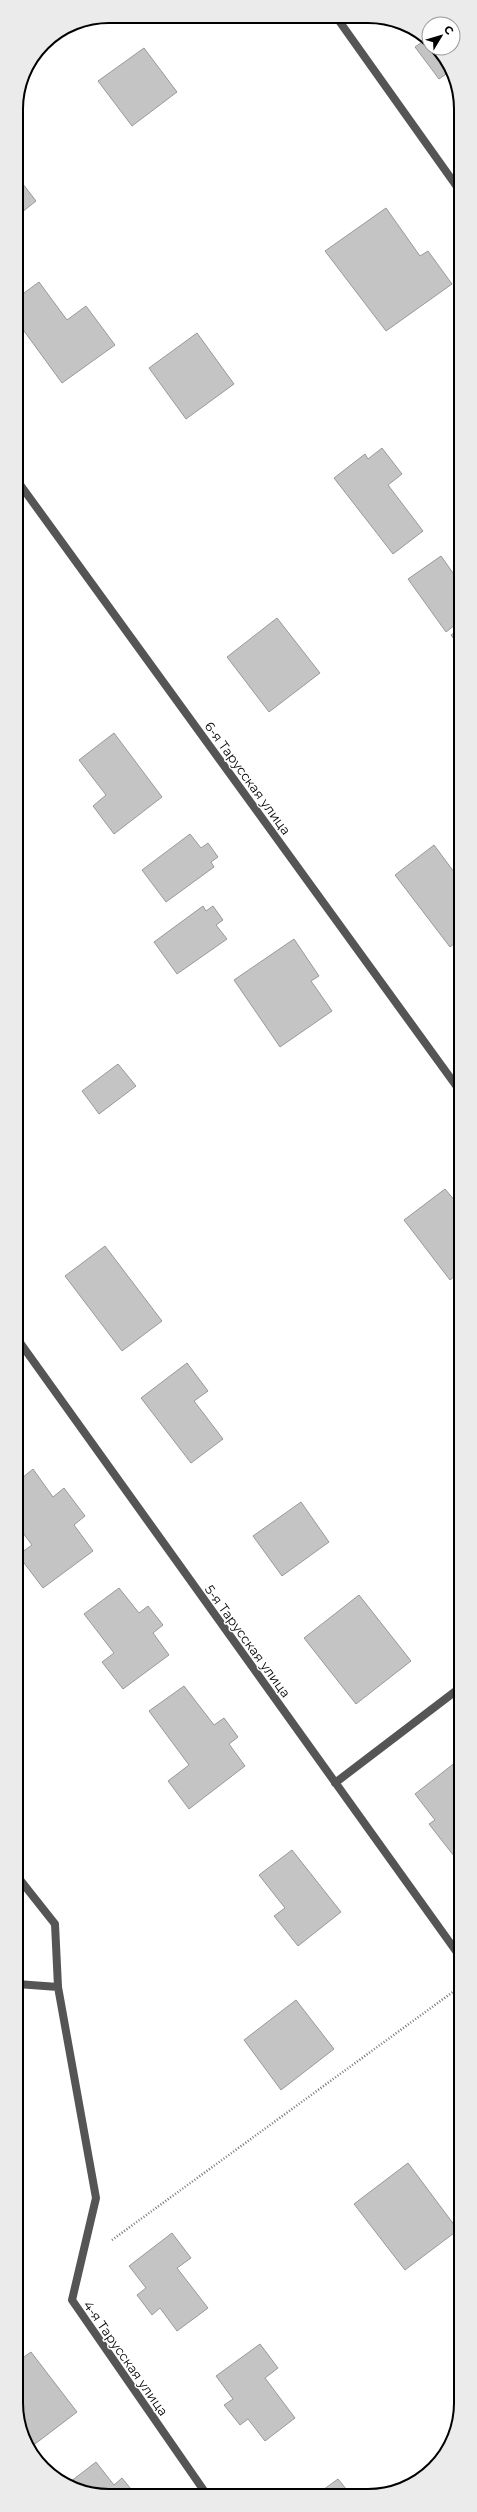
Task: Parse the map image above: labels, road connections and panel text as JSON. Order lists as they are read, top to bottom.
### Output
{
  "streets": {
    "street": ["6-я Тарусская улица", "5-я Тарусская улица", "4-я Тарусская улица"]
  },
  "north": "top right"
}
